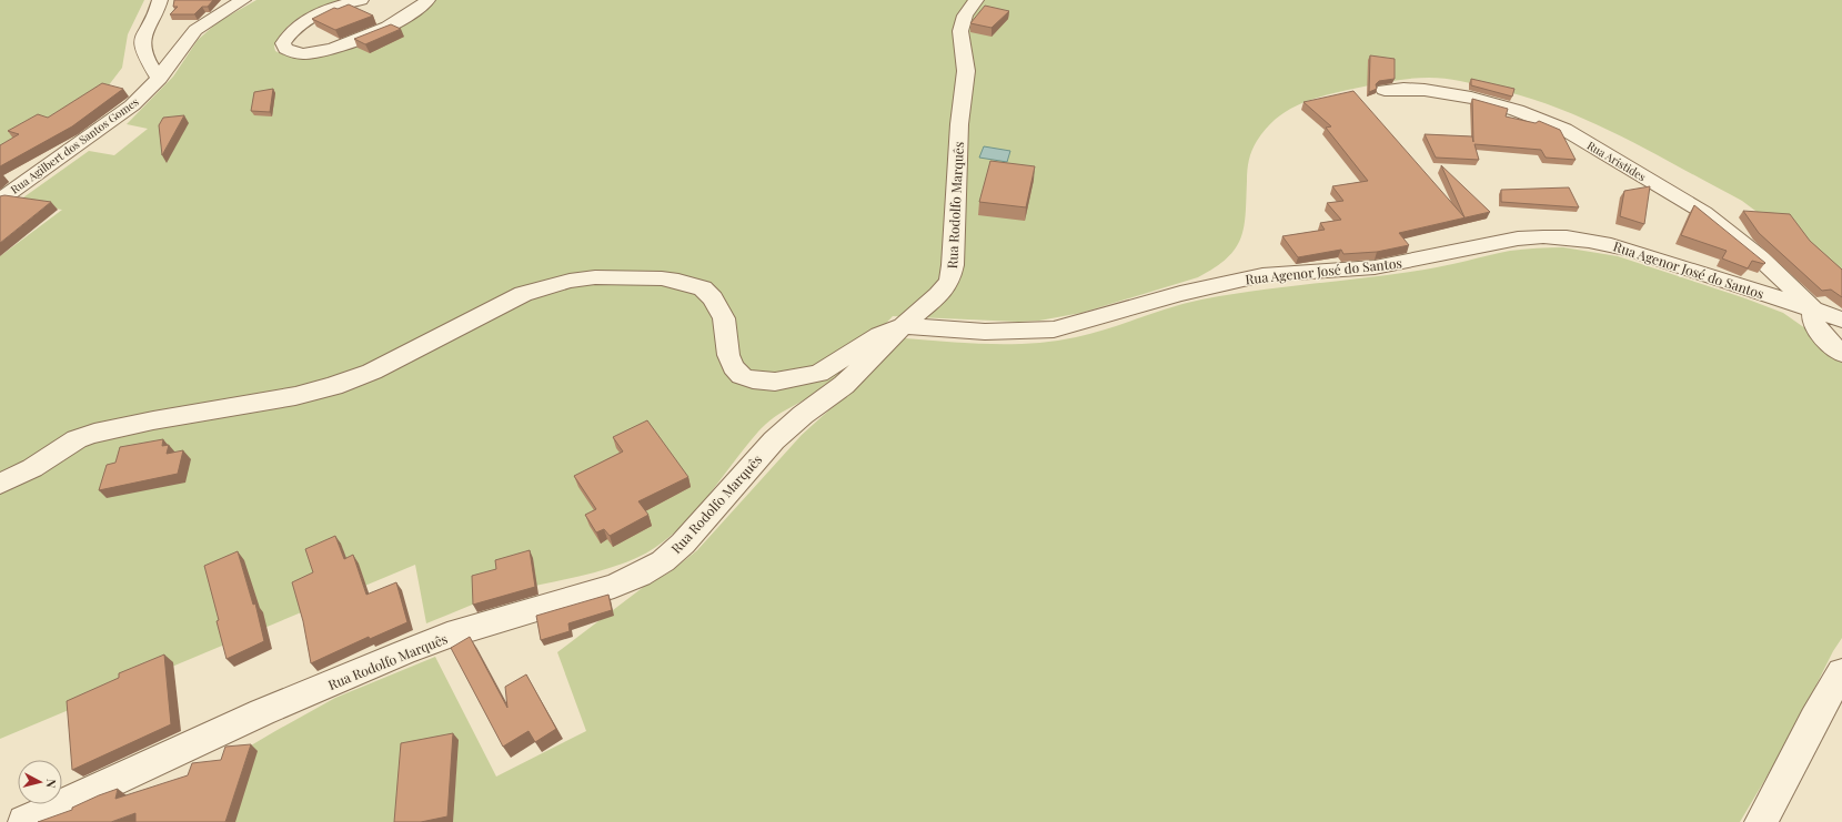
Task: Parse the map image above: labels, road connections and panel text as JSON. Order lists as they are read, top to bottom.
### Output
{
  "streets": {
    "street": [
      "Rua Agilbert dos Santos Gomes",
      "Rua Aristides",
      "Rua Rodolfo Marquês",
      "Rua Agenor José do Santos"
    ]
  },
  "crossings": [
    ["Rua Aristides", "Rua Agenor José do Santos"],
    ["Rua Rodolfo Marquês", "Rua Agenor José do Santos"]
  ],
  "north": "right"
}
